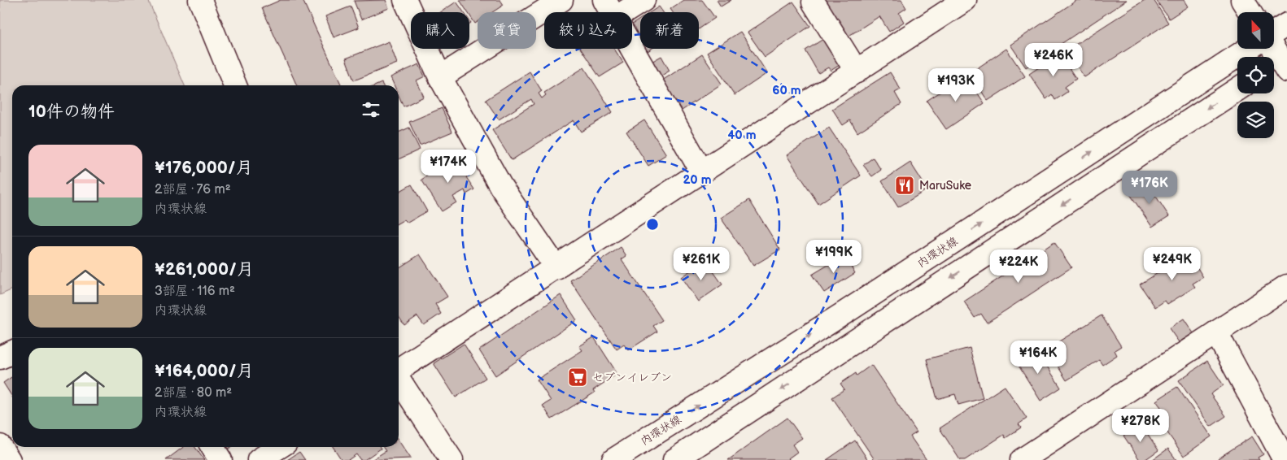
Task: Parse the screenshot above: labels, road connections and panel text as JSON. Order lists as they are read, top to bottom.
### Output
{
  "streets": {
    "street": ["内環状線"]
  },
  "places": {
    "restaurant": ["MaruSuke"],
    "supermarket": ["セブンイレブン"]
  },
  "north": "top",
  "page": {
    "chip": [
      "購入",
      "賃貸",
      "絞り込み",
      "新着"
    ],
    "price": [
      "¥246K",
      "¥193K",
      "¥174K",
      "¥176K",
      "¥199K",
      "¥261K",
      "¥249K",
      "¥224K",
      "¥164K",
      "¥278K"
    ],
    "heading": "10件の物件",
    "list": [
      {
        "name": "¥176,000/月",
        "note": "2部屋 · 76 m² · 内環状線"
      },
      {
        "name": "¥261,000/月",
        "note": "3部屋 · 116 m² · 内環状線"
      },
      {
        "name": "¥164,000/月",
        "note": "2部屋 · 80 m² · 内環状線"
      }
    ]
  },
  "rings": ["60 m", "40 m", "20 m"]
}
